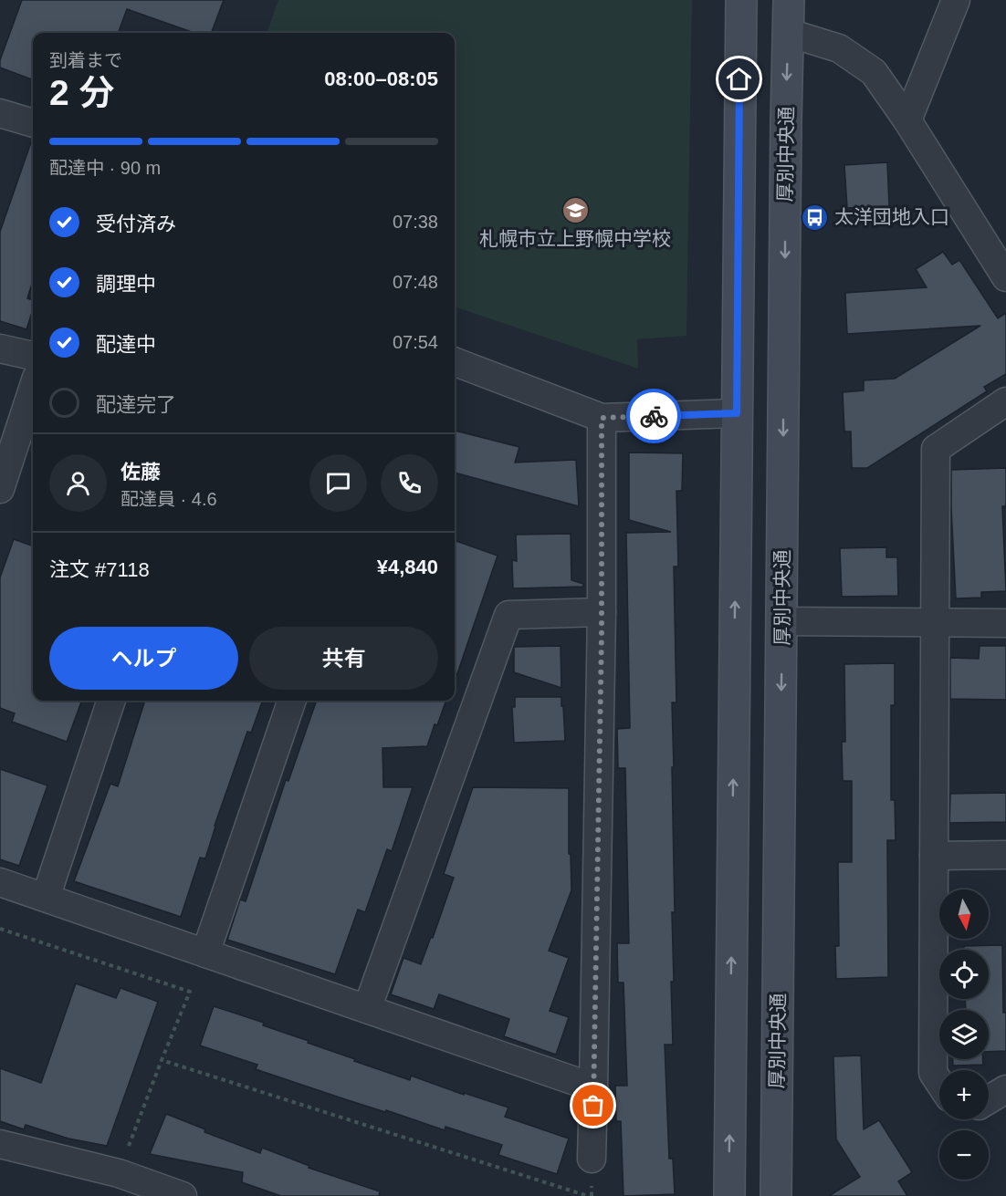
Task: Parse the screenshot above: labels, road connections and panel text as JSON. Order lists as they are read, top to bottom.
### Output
{
  "streets": {
    "main road": ["厚別中央通"]
  },
  "places": {
    "school or university": ["札幌市立上野幌中学校"],
    "bus stop": ["太洋団地入口"]
  },
  "north": "bottom",
  "page": {
    "heading": ["2 分", "到着まで", "08:00–08:05"],
    "panel": [
      "佐藤",
      "配達員 · 4.6",
      "注文 #7118",
      "¥4,840"
    ],
    "bar": "配達中 · 90 m",
    "list": [
      ["受付済み", "07:38"],
      ["調理中", "07:48"],
      ["配達中", "07:54"],
      "配達完了"
    ],
    "buttons": ["ヘルプ", "共有"],
    "map_buttons": ["+", "−"]
  }
}
